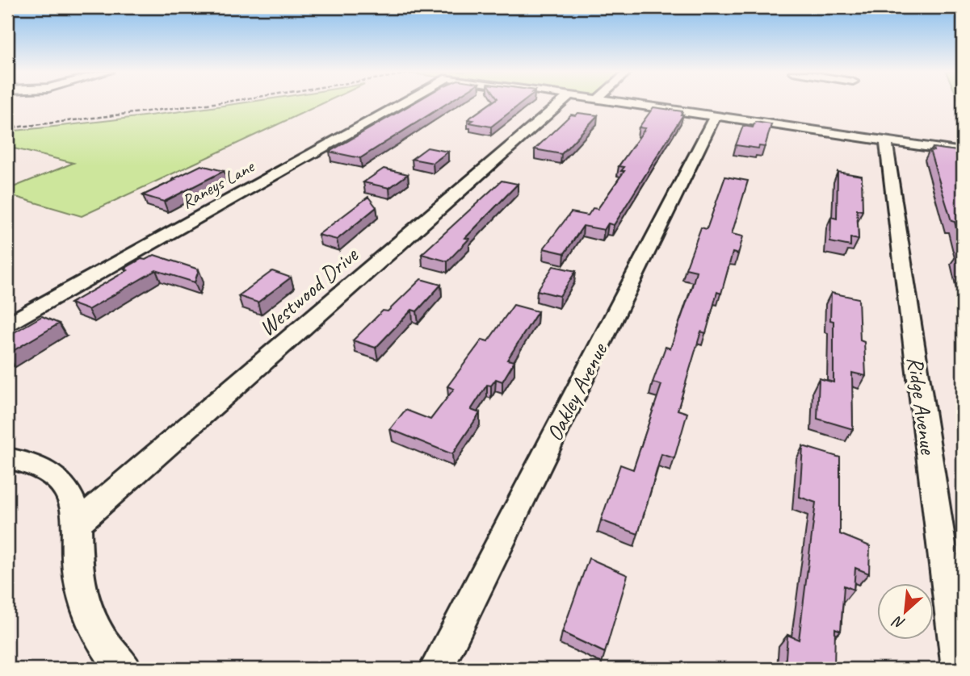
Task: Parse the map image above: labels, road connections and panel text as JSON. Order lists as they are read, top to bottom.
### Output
{
  "streets": {
    "street": [
      "Raneys Lane",
      "Westwood Drive",
      "Oakley Avenue",
      "Ridge Avenue"
    ]
  },
  "north": "bottom left"
}
